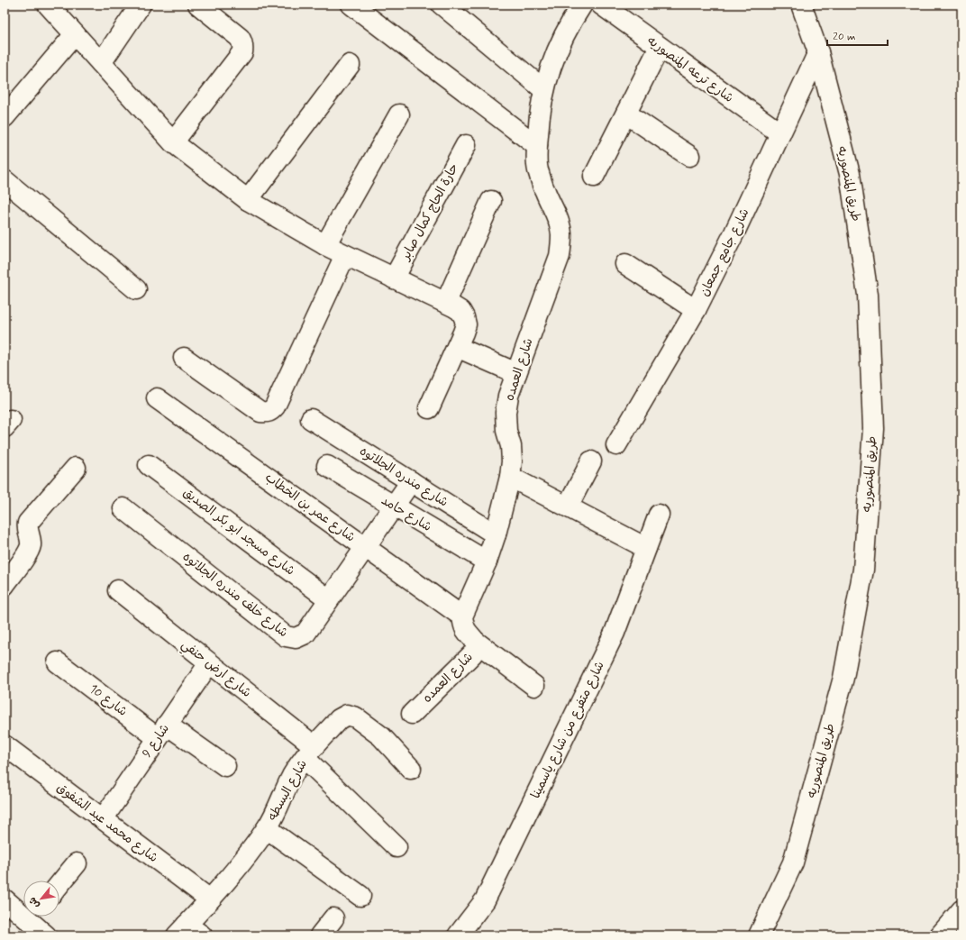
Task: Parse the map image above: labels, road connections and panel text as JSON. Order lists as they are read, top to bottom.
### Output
{
  "streets": {
    "street": [
      "شارع ترعه المنصوريه",
      "طريق المنصوريه",
      "حارة الحاج كمال صابر",
      "شارع جامع جمعان",
      "شارع العمده",
      "شارع مندره الجلاتوه",
      "شارع عمر بن الخطاب",
      "شارع حامد",
      "شارع مسجد ابو بكر الصديق",
      "شارع خلف مندره الجلاتوه",
      "شارع ارض حنفي",
      "شارع 10",
      "شارع متفرع من شارع ياسمينا",
      "شارع 9",
      "شارع البسطه",
      "شارع محمد عبد الشفوق"
    ]
  },
  "crossings": [
    ["شارع ترعه المنصوريه", "شارع جامع جمعان"],
    ["طريق المنصوريه", "شارع جامع جمعان"],
    ["شارع العمده", "شارع مندره الجلاتوه"],
    ["شارع العمده", "شارع عمر بن الخطاب"],
    ["شارع العمده", "شارع حامد"],
    ["شارع مندره الجلاتوه", "شارع خلف مندره الجلاتوه"],
    ["شارع عمر بن الخطاب", "شارع خلف مندره الجلاتوه"],
    ["شارع حامد", "شارع خلف مندره الجلاتوه"],
    ["شارع مسجد ابو بكر الصديق", "شارع خلف مندره الجلاتوه"],
    ["شارع ارض حنفي", "شارع 9"],
    ["شارع ارض حنفي", "شارع البسطه"],
    ["شارع 10", "شارع 9"],
    ["شارع 9", "شارع محمد عبد الشفوق"],
    ["شارع البسطه", "شارع محمد عبد الشفوق"]
  ],
  "scale_bar": "20 m",
  "north": "bottom left"
}
